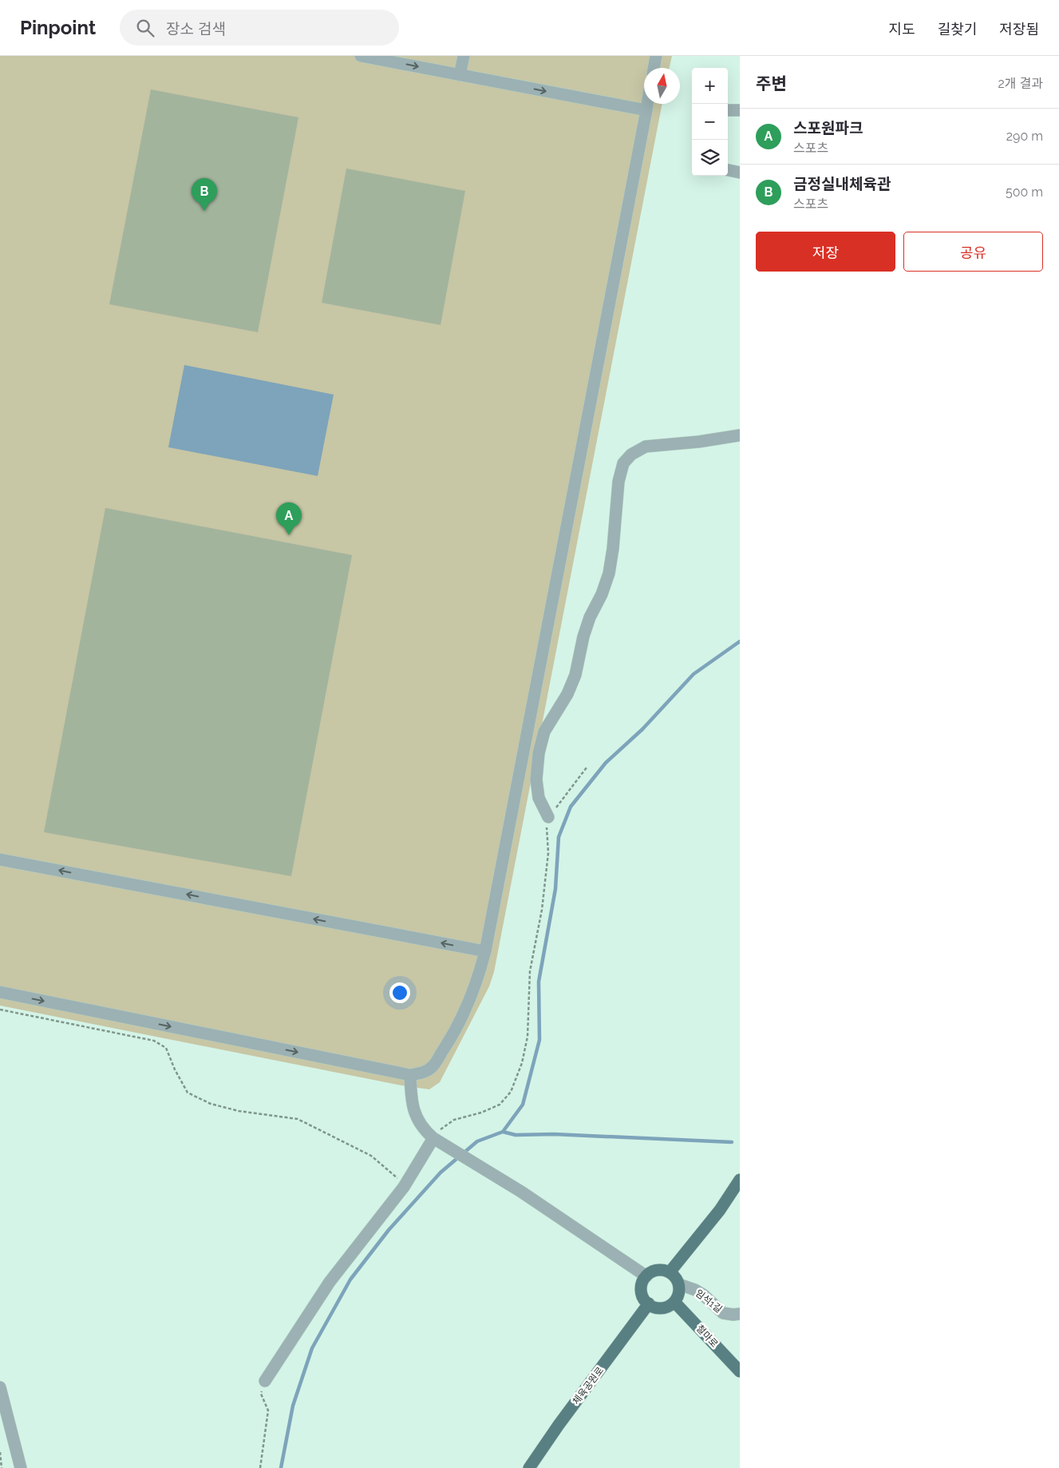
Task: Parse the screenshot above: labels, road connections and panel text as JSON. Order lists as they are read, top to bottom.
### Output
{
  "streets": {
    "main road": ["철마로", "체육공원로"],
    "street": ["임석1길"]
  },
  "crossings": [
    ["임석1길", "철마로"],
    ["임석1길", "체육공원로"],
    ["철마로", "체육공원로"]
  ],
  "north": "top",
  "page": {
    "header": "Pinpoint",
    "search": "장소 검색",
    "nav": ["지도", "길찾기", "저장됨"],
    "heading": ["주변", "2개 결과"],
    "map_buttons": ["+", "−"],
    "list": [
      {
        "mark": "A",
        "name": "스포원파크",
        "note": "스포츠",
        "value": "290 m"
      },
      {
        "mark": "B",
        "name": "금정실내체육관",
        "note": "스포츠",
        "value": "500 m"
      }
    ],
    "pins": ["B", "A"],
    "buttons": ["저장", "공유"]
  }
}
